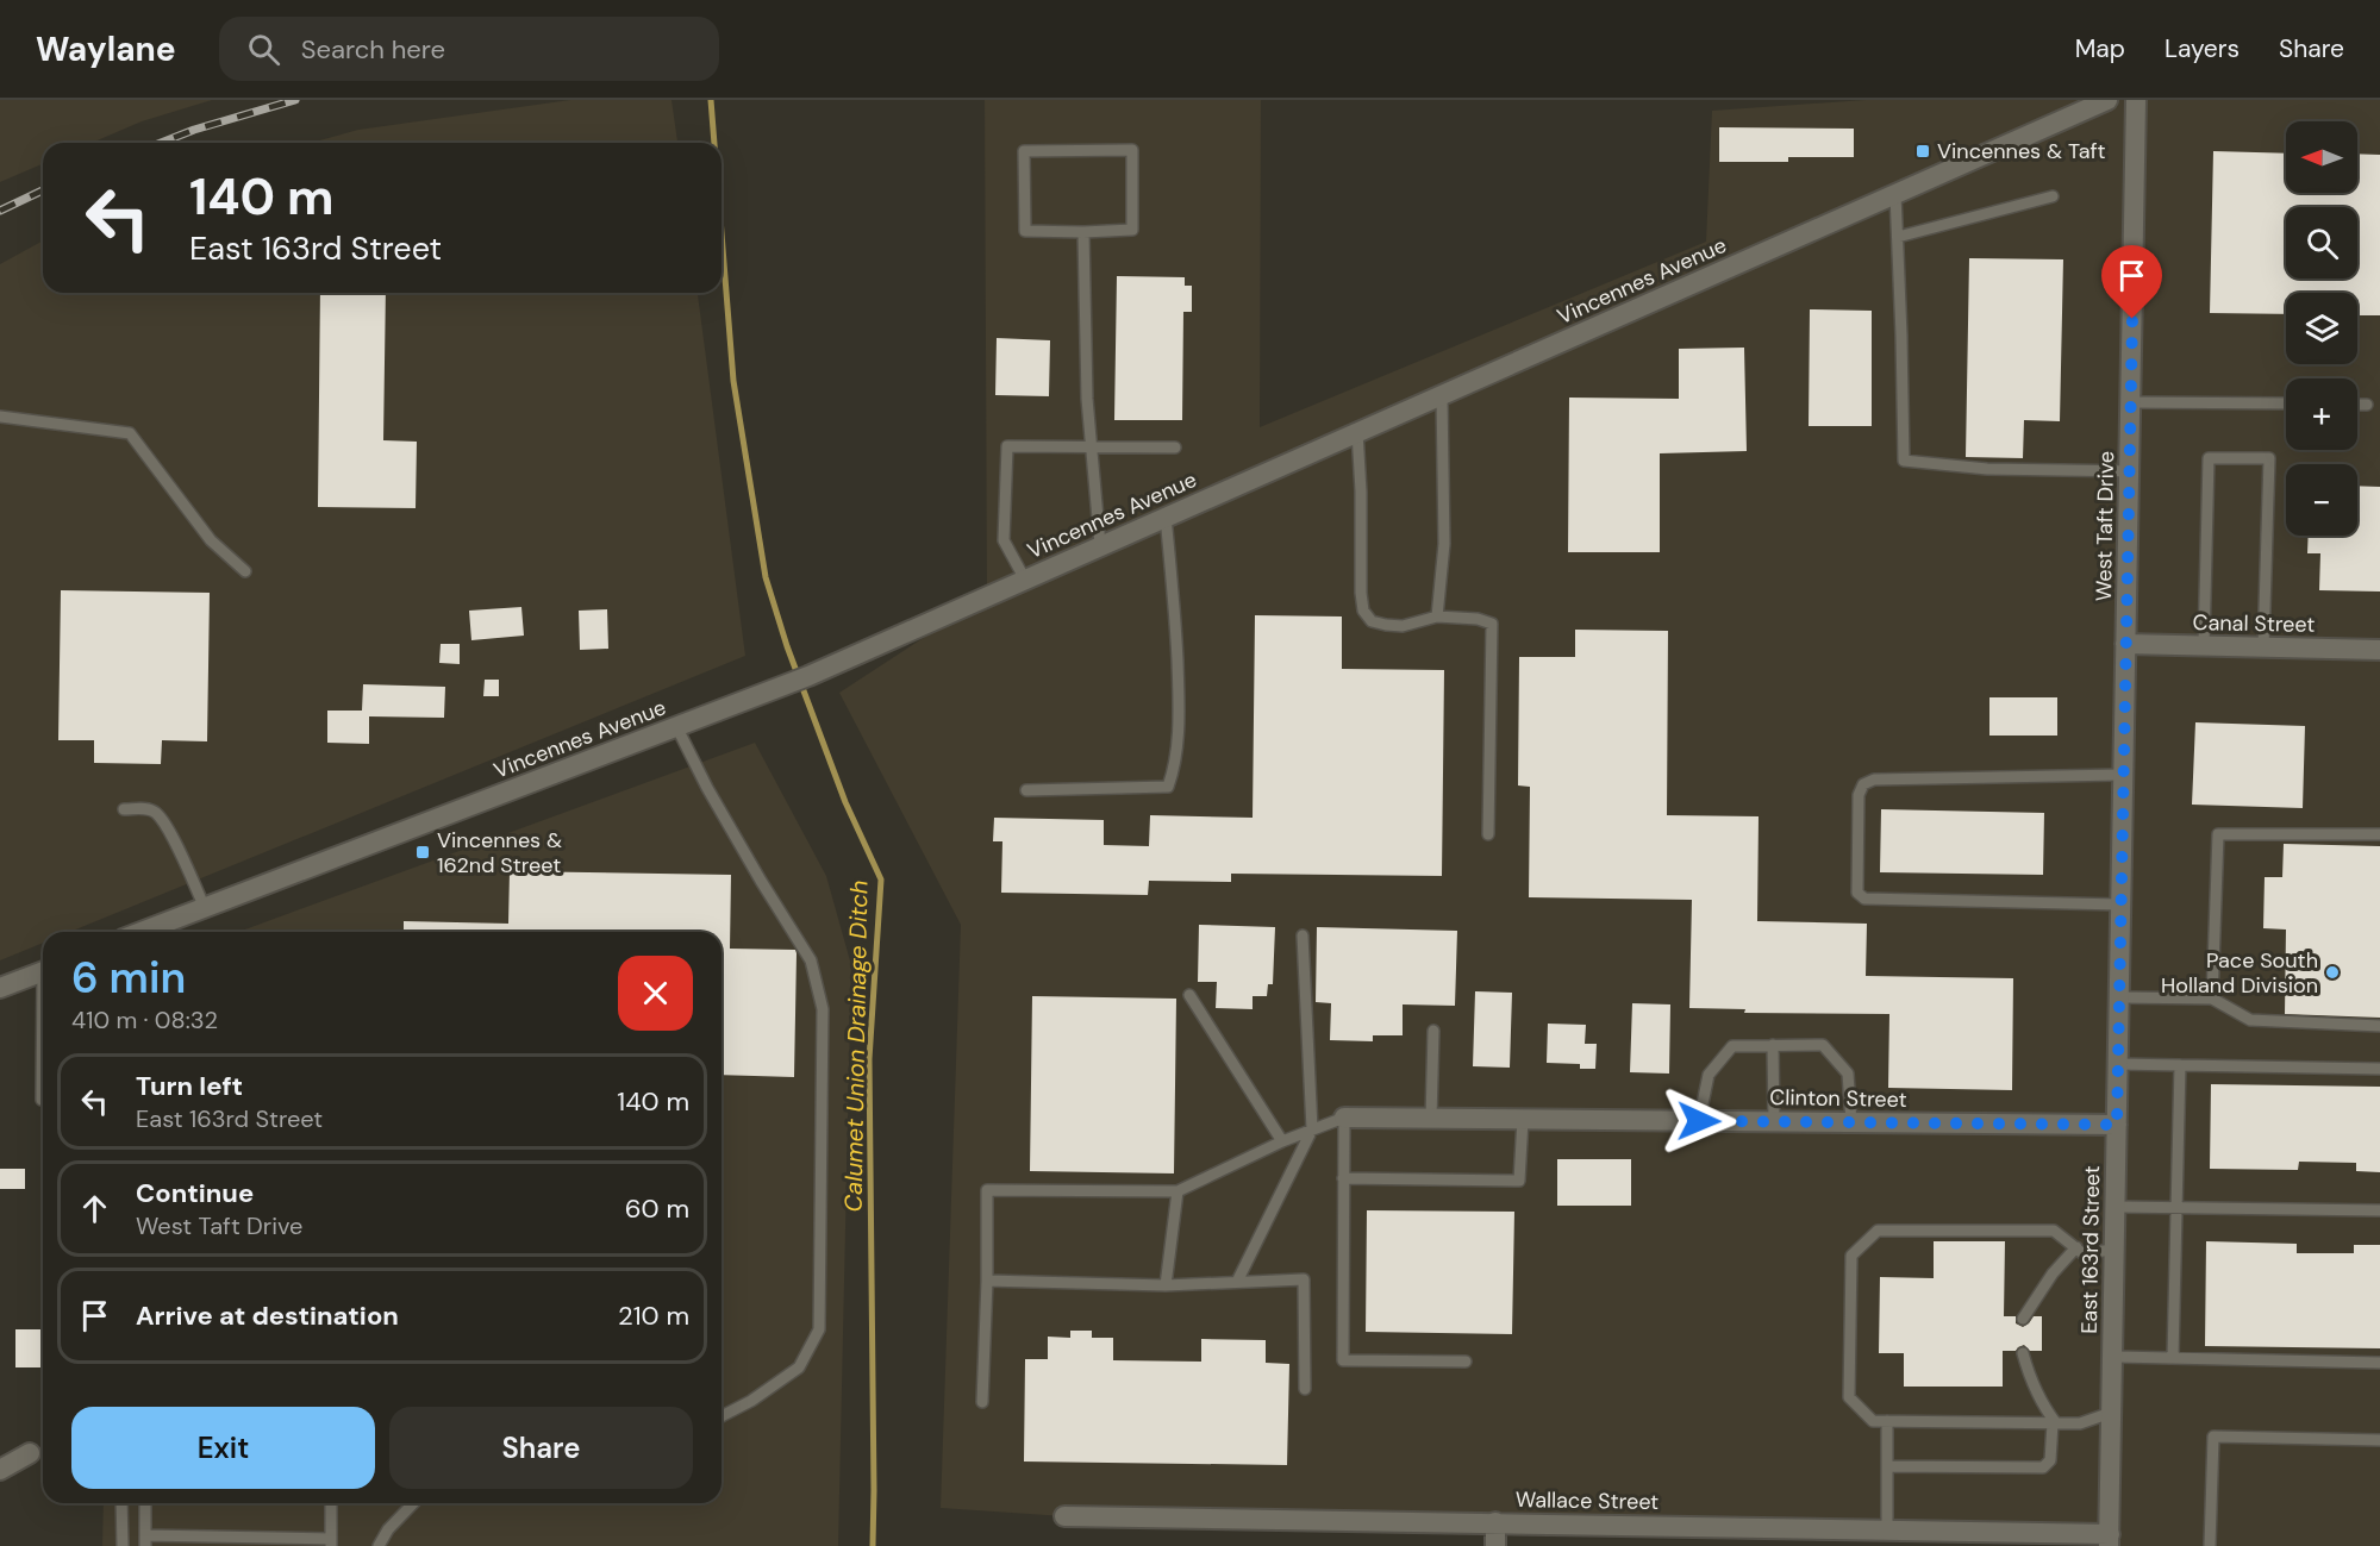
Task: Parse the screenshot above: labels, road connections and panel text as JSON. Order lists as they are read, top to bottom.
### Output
{
  "streets": {
    "street": [
      "Vincennes Avenue",
      "West Taft Drive",
      "Canal Street",
      "Clinton Street",
      "East 163rd Street",
      "Wallace Street"
    ]
  },
  "crossings": [
    ["West Taft Drive", "Canal Street"],
    ["West Taft Drive", "East 163rd Street"],
    ["Clinton Street", "East 163rd Street"],
    ["East 163rd Street", "Wallace Street"]
  ],
  "water": ["Calumet Union Drainage Ditch"],
  "places": {
    "transit": ["Vincennes & Taft", "Vincennes & 162nd Street"],
    "other": ["Pace South Holland Division"]
  },
  "north": "left",
  "page": {
    "header": "Waylane",
    "search": "Search here",
    "nav": ["Map", "Layers", "Share"],
    "map_buttons": ["+", "−"],
    "turn": ["140 m", "East 163rd Street"],
    "heading": ["6 min", "410 m · 08:32"],
    "list": [
      {
        "name": "Turn left",
        "note": "East 163rd Street",
        "value": "140 m"
      },
      {
        "name": "Continue",
        "note": "West Taft Drive",
        "value": "60 m"
      },
      {
        "name": "Arrive at destination",
        "value": "210 m"
      }
    ],
    "buttons": ["Exit", "Share"]
  }
}
